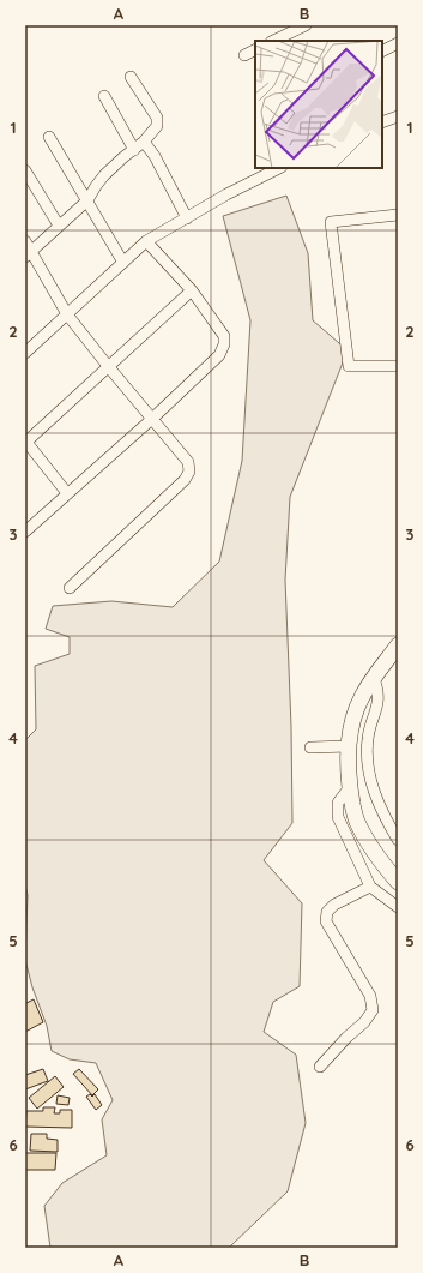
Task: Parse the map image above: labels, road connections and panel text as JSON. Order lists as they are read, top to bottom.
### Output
{
  "grid": {
    "columns": ["A", "B"],
    "rows": [
      "1",
      "2",
      "3",
      "4",
      "5",
      "6"
    ]
  }
}
